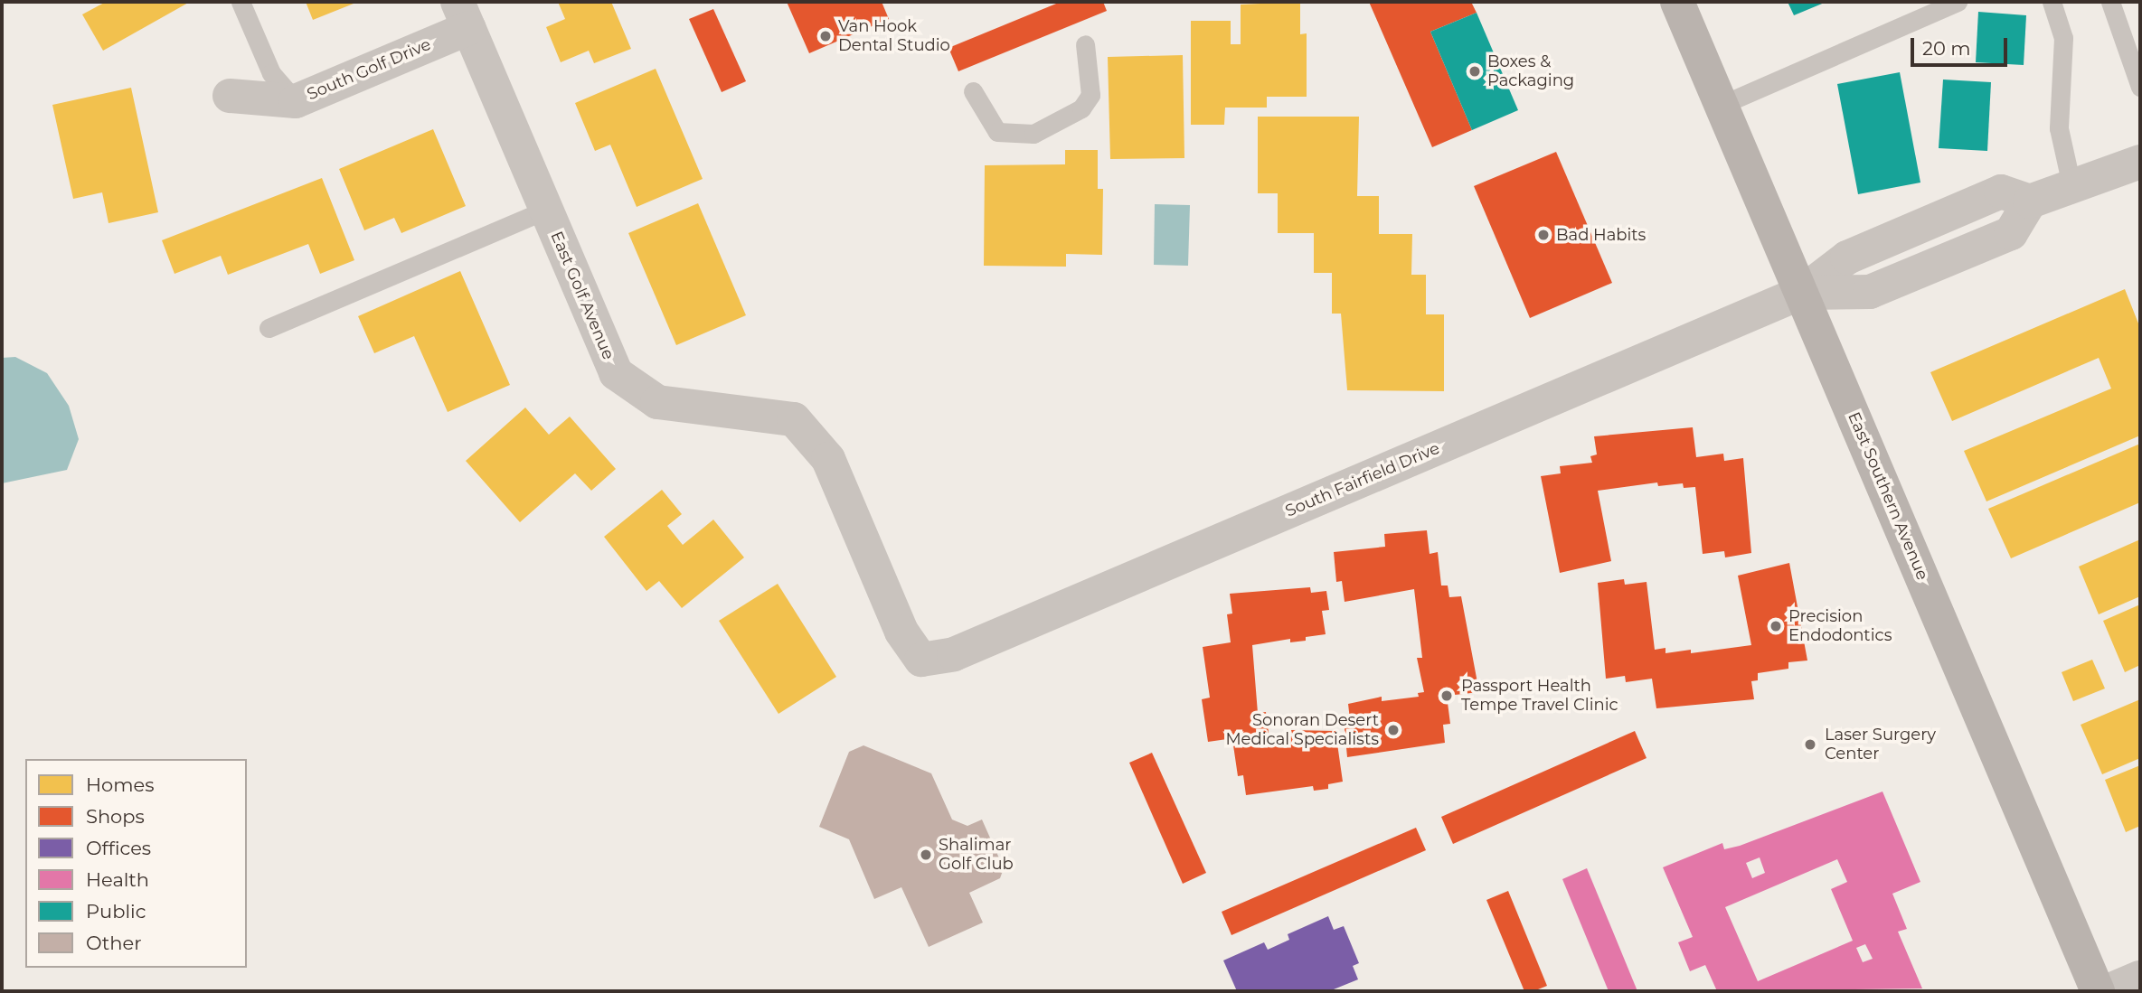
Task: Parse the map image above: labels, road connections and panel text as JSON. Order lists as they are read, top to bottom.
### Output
{
  "streets": {
    "main road": ["East Southern Avenue"],
    "street": ["South Golf Drive", "East Golf Avenue", "South Fairfield Drive"]
  },
  "crossings": [
    ["South Golf Drive", "East Golf Avenue"],
    ["East Golf Avenue", "South Fairfield Drive"],
    ["South Fairfield Drive", "East Southern Avenue"]
  ],
  "places": [
    "Van Hook Dental Studio",
    "Boxes & Packaging",
    "Bad Habits",
    "Precision Endodontics",
    "Passport Health Tempe Travel Clinic",
    "Sonoran Desert Medical Specialists",
    "Laser Surgery Center",
    "Shalimar Golf Club"
  ],
  "legend": [
    "Homes",
    "Shops",
    "Offices",
    "Health",
    "Public",
    "Other"
  ],
  "scale_bar": "20 m"
}
